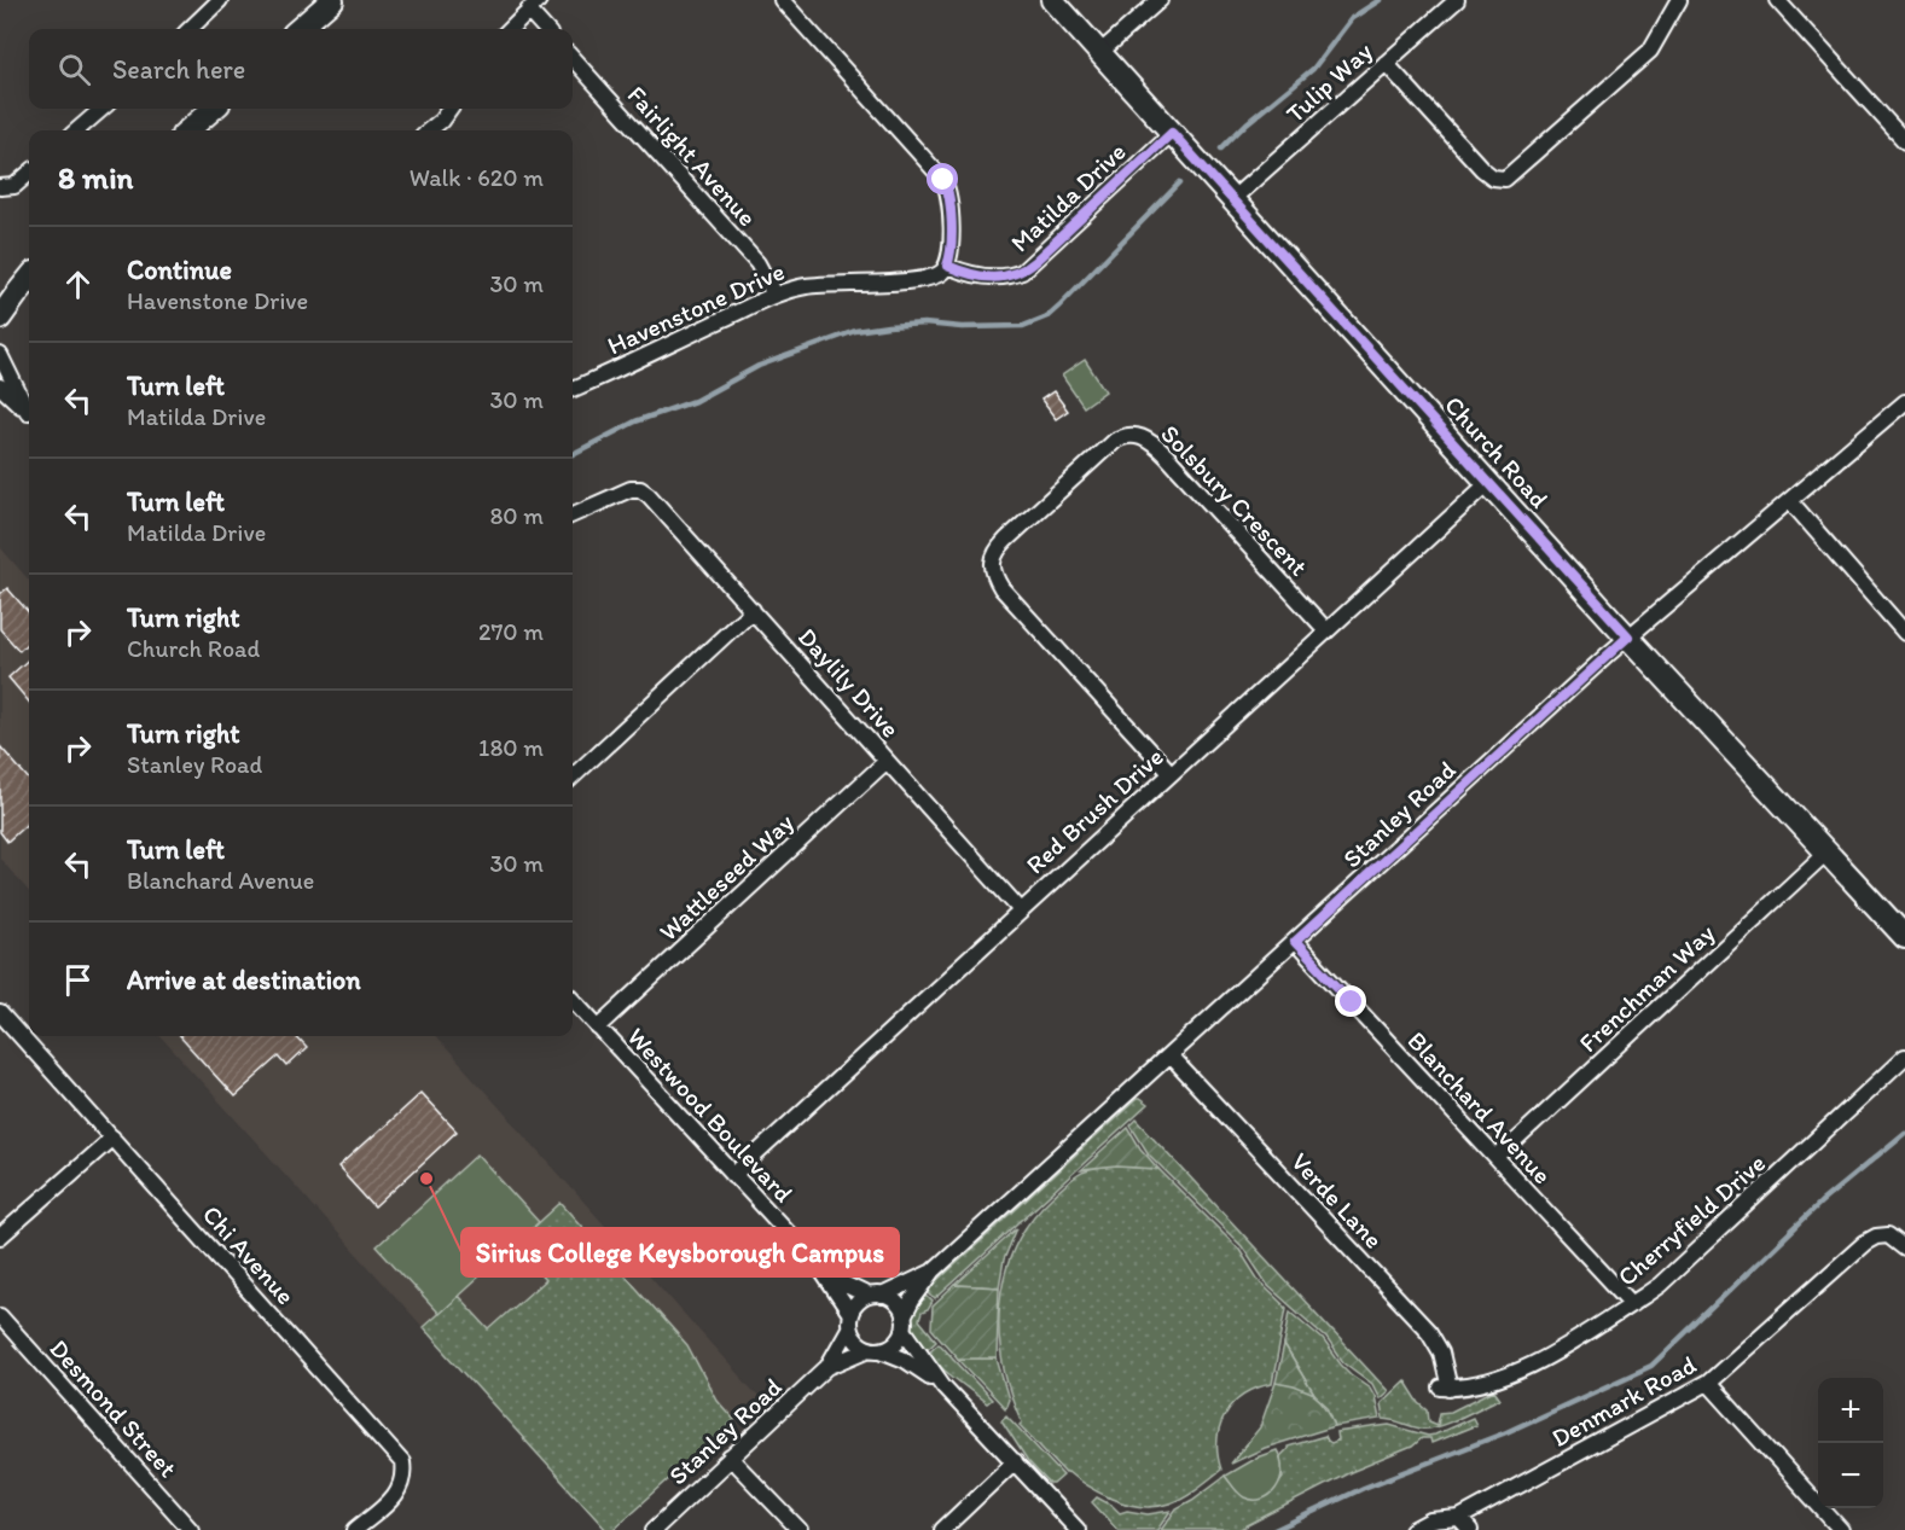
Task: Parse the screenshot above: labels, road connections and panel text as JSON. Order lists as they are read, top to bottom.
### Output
{
  "streets": {
    "main road": ["Church Road"],
    "street": [
      "Tulip Way",
      "Fairlight Avenue",
      "Matilda Drive",
      "Havenstone Drive",
      "Solsbury Crescent",
      "Daylily Drive",
      "Red Brush Drive",
      "Stanley Road",
      "Wattleseed Way",
      "Frenchman Way",
      "Blanchard Avenue",
      "Westwood Boulevard",
      "Verde Lane",
      "Cherryfield Drive",
      "Chi Avenue",
      "Denmark Road",
      "Desmond Street"
    ]
  },
  "crossings": [
    ["Tulip Way", "Church Road"],
    ["Fairlight Avenue", "Havenstone Drive"],
    ["Matilda Drive", "Havenstone Drive"],
    ["Matilda Drive", "Church Road"],
    ["Church Road", "Red Brush Drive"],
    ["Church Road", "Stanley Road"],
    ["Church Road", "Frenchman Way"],
    ["Solsbury Crescent", "Red Brush Drive"],
    ["Daylily Drive", "Red Brush Drive"],
    ["Daylily Drive", "Wattleseed Way"],
    ["Red Brush Drive", "Westwood Boulevard"],
    ["Stanley Road", "Blanchard Avenue"],
    ["Stanley Road", "Westwood Boulevard"],
    ["Stanley Road", "Verde Lane"],
    ["Wattleseed Way", "Westwood Boulevard"],
    ["Frenchman Way", "Blanchard Avenue"],
    ["Blanchard Avenue", "Cherryfield Drive"],
    ["Verde Lane", "Cherryfield Drive"]
  ],
  "places": ["Sirius College Keysborough Campus"],
  "page": {
    "search": "Search here",
    "heading": ["8 min", "Walk · 620 m"],
    "list": [
      ["Continue", "Havenstone Drive", "30 m"],
      ["Turn left", "Matilda Drive", "30 m"],
      ["Turn left", "Matilda Drive", "80 m"],
      ["Turn right", "Church Road", "270 m"],
      ["Turn right", "Stanley Road", "180 m"],
      ["Turn left", "Blanchard Avenue", "30 m"],
      "Arrive at destination"
    ],
    "map_buttons": ["+", "−"]
  }
}
